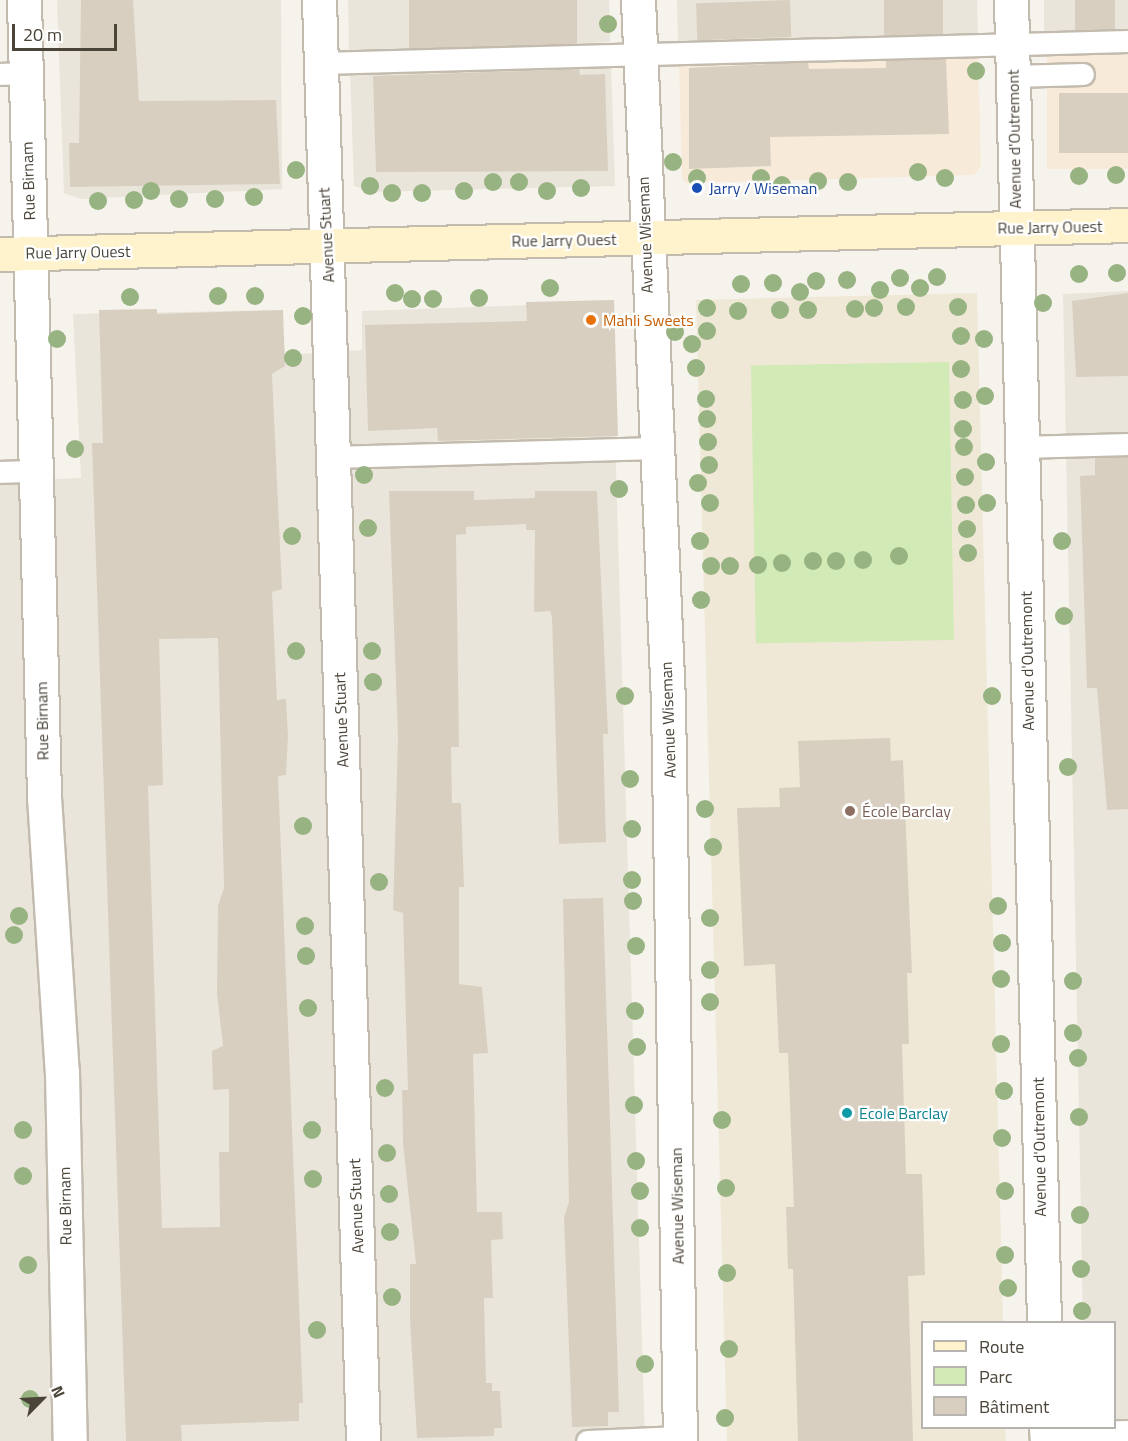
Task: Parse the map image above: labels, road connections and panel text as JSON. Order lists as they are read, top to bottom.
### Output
{
  "streets": {
    "main road": ["Rue Jarry Ouest"],
    "street": [
      "Avenue d'Outremont",
      "Rue Birnam",
      "Avenue Stuart",
      "Avenue Wiseman"
    ]
  },
  "crossings": [
    ["Avenue d'Outremont", "Rue Jarry Ouest"],
    ["Rue Birnam", "Rue Jarry Ouest"],
    ["Rue Jarry Ouest", "Avenue Stuart"],
    ["Rue Jarry Ouest", "Avenue Wiseman"]
  ],
  "places": [
    "Jarry / Wiseman",
    "Mahli Sweets",
    "École Barclay",
    "Ecole Barclay"
  ],
  "legend": ["Route", "Parc", "Bâtiment"],
  "scale_bar": "20 m",
  "north": "top right"
}
